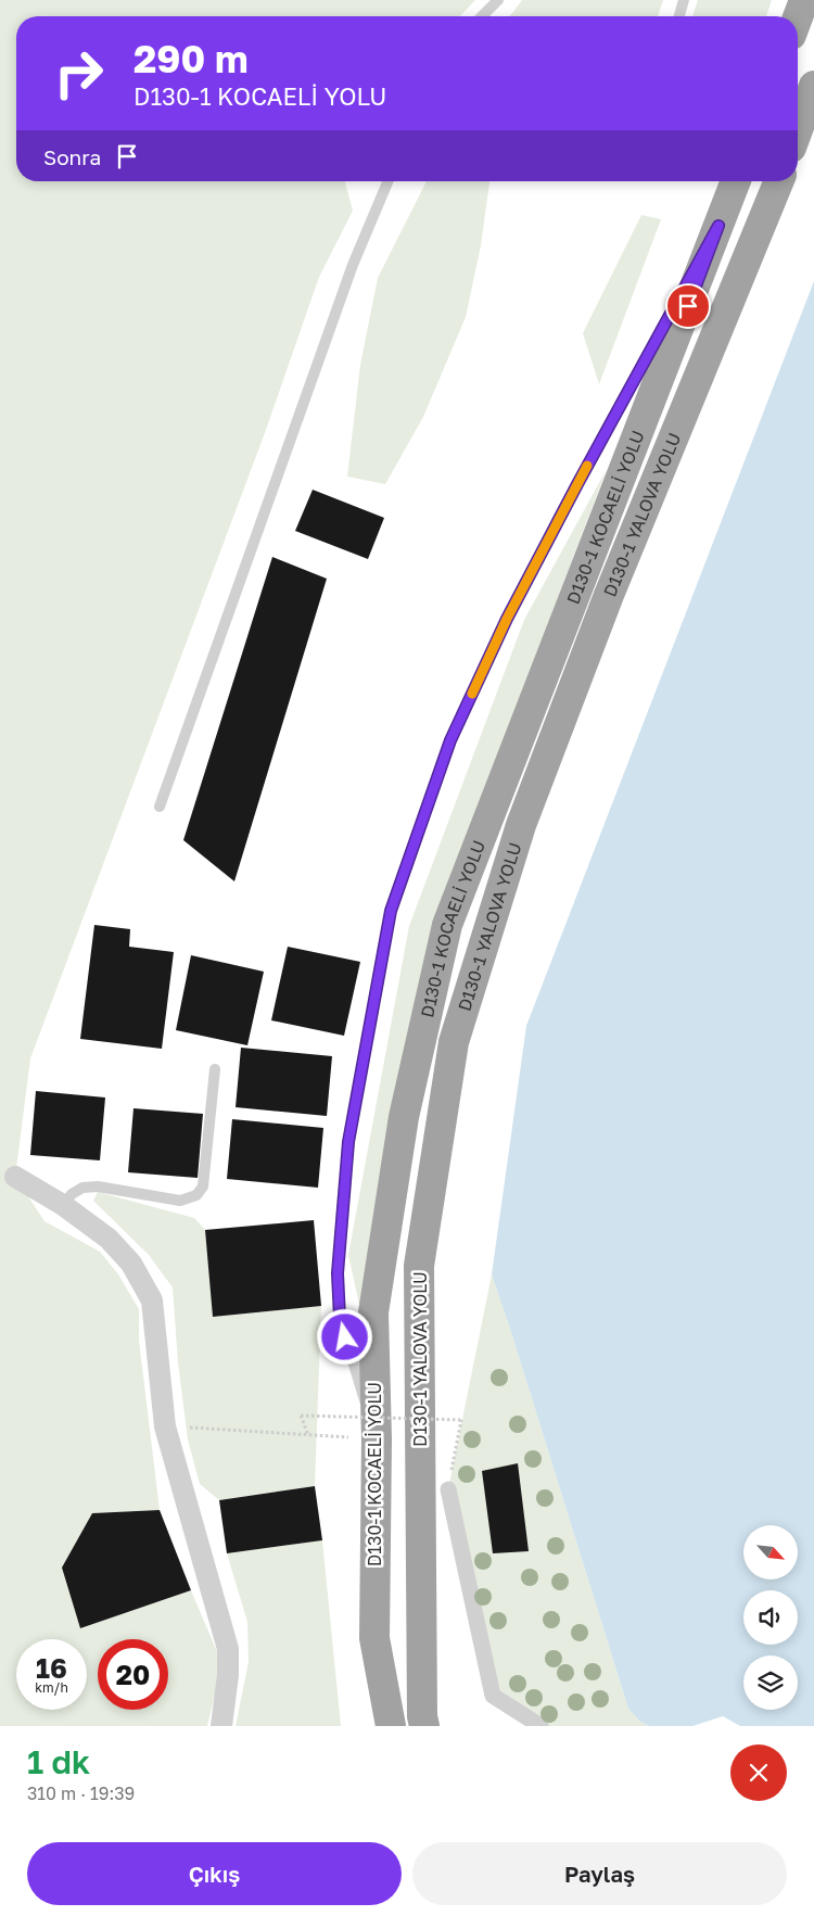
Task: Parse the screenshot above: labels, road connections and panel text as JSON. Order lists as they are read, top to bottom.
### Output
{
  "streets": {
    "highway": ["D130-1 YALOVA YOLU", "D130-1 KOCAELİ YOLU"]
  },
  "north": "bottom right",
  "page": {
    "turn": ["290 m", "D130-1 KOCAELİ YOLU"],
    "then": "Sonra",
    "speed": "16 km/h",
    "limit": "20",
    "heading": ["1 dk", "310 m · 19:39"],
    "buttons": ["Çıkış", "Paylaş"]
  }
}
